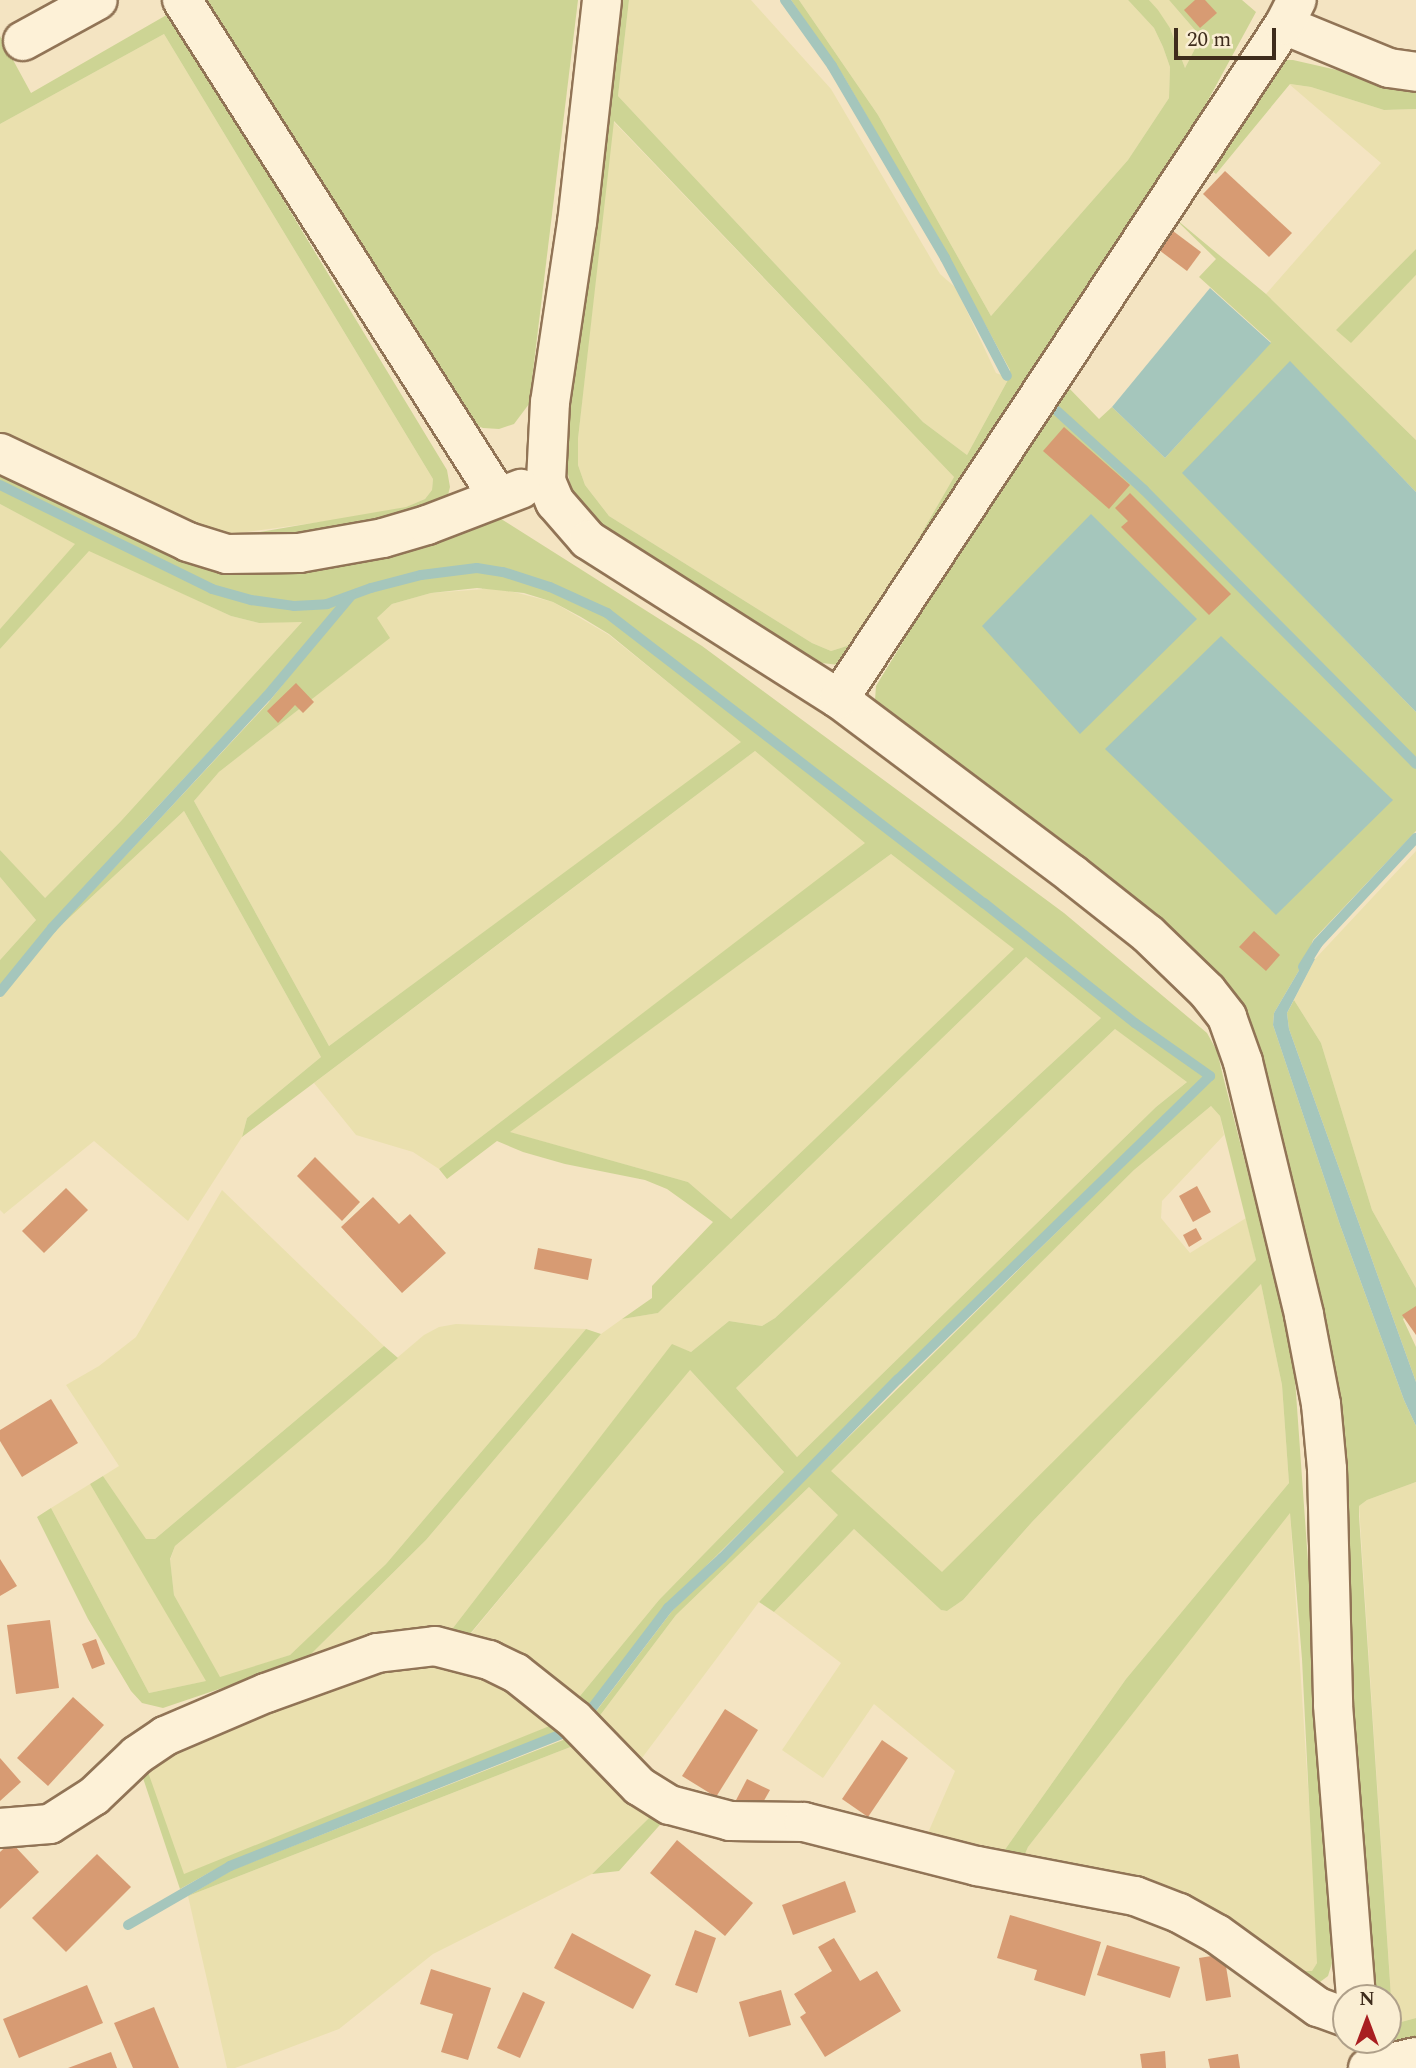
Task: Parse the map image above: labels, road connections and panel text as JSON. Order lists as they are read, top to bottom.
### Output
{
  "scale_bar": "20 m",
  "north": "top"
}
